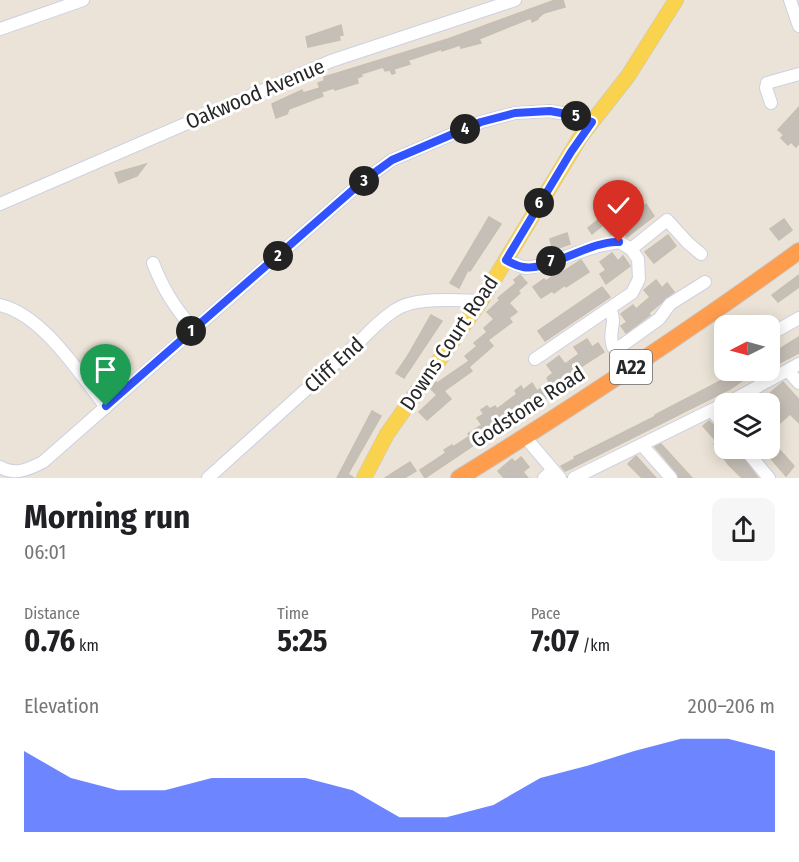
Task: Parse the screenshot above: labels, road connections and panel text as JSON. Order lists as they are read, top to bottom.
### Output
{
  "streets": {
    "highway": ["A22", "Godstone Road"],
    "main road": ["Downs Court Road"],
    "street": ["Oakwood Avenue", "Cliff End"]
  },
  "crossings": [
    ["Downs Court Road", "Cliff End"]
  ],
  "north": "left",
  "page": {
    "pins": [
      "5",
      "4",
      "3",
      "6",
      "2",
      "7",
      "1"
    ],
    "heading": ["Morning run", "06:01"],
    "stats": [
      ["Distance", "0.76 km"],
      ["Time", "5:25"],
      ["Pace", "7:07 /km"]
    ],
    "chart": ["Elevation", "200–206 m"]
  }
}
